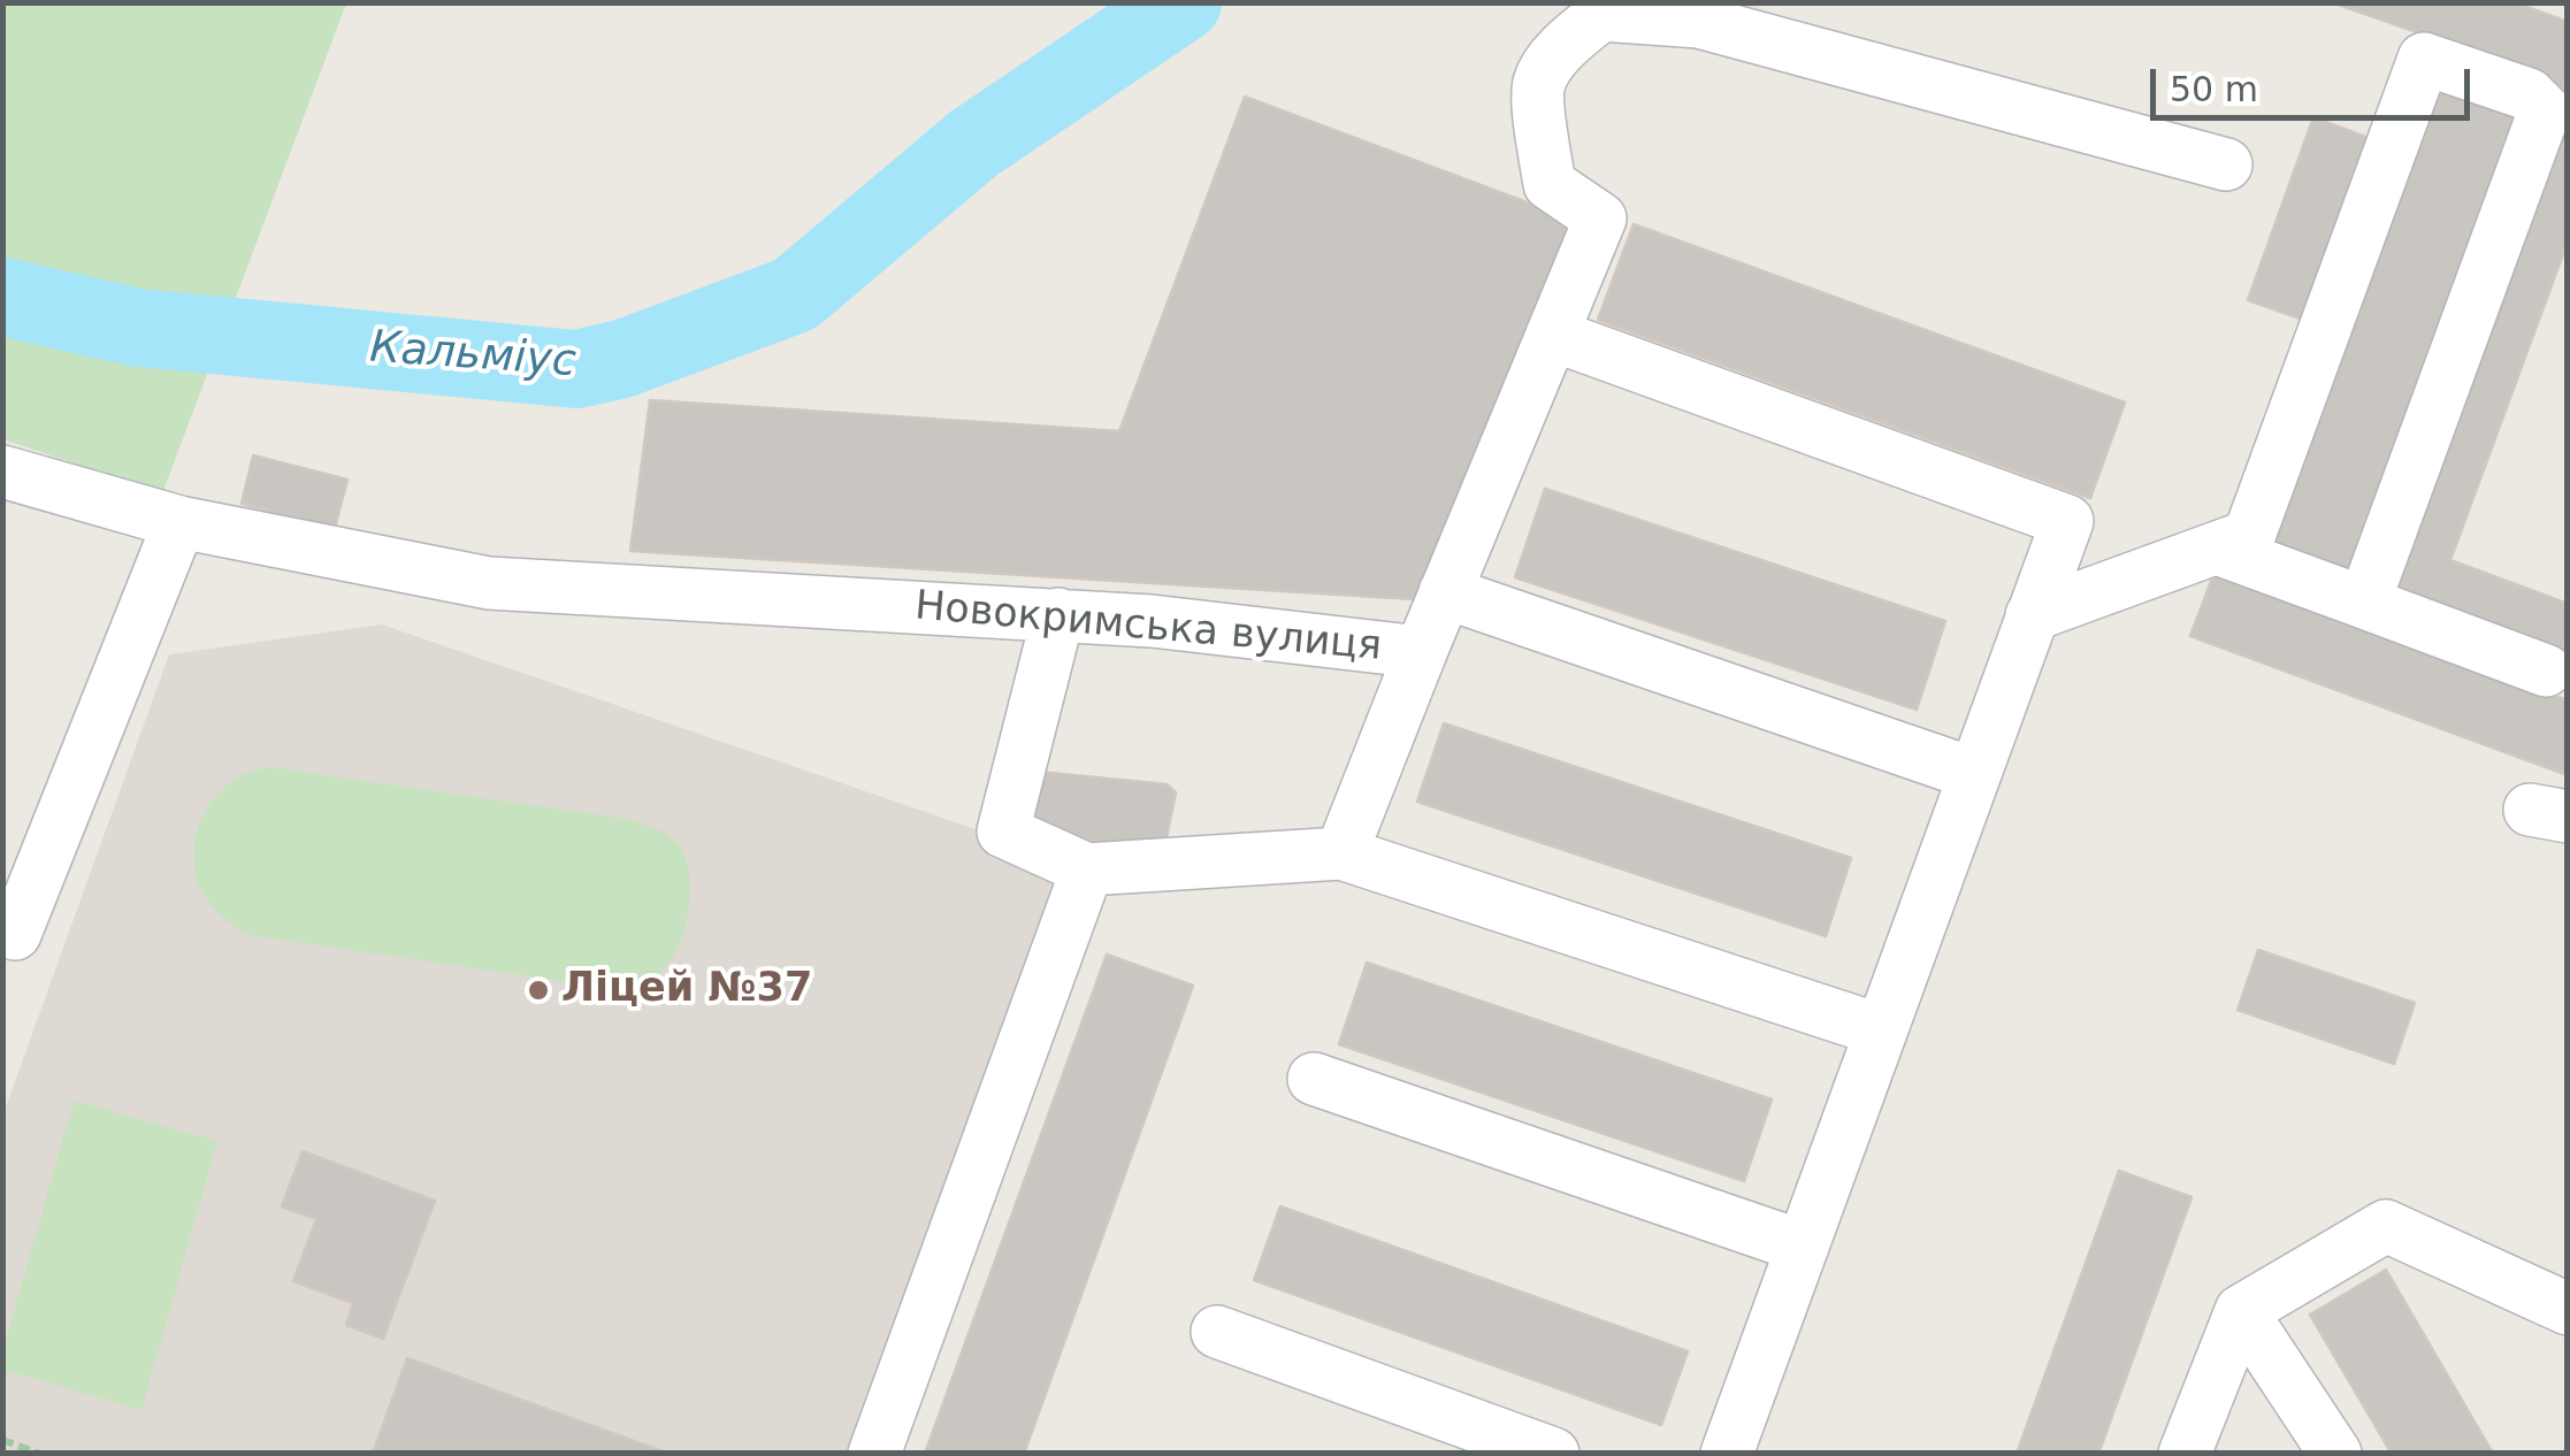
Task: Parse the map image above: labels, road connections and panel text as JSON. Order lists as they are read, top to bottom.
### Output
{
  "streets": {
    "street": ["Новокримська вулиця"]
  },
  "water": ["Кальміус"],
  "places": ["Ліцей №37"],
  "scale_bar": "50 m"
}
